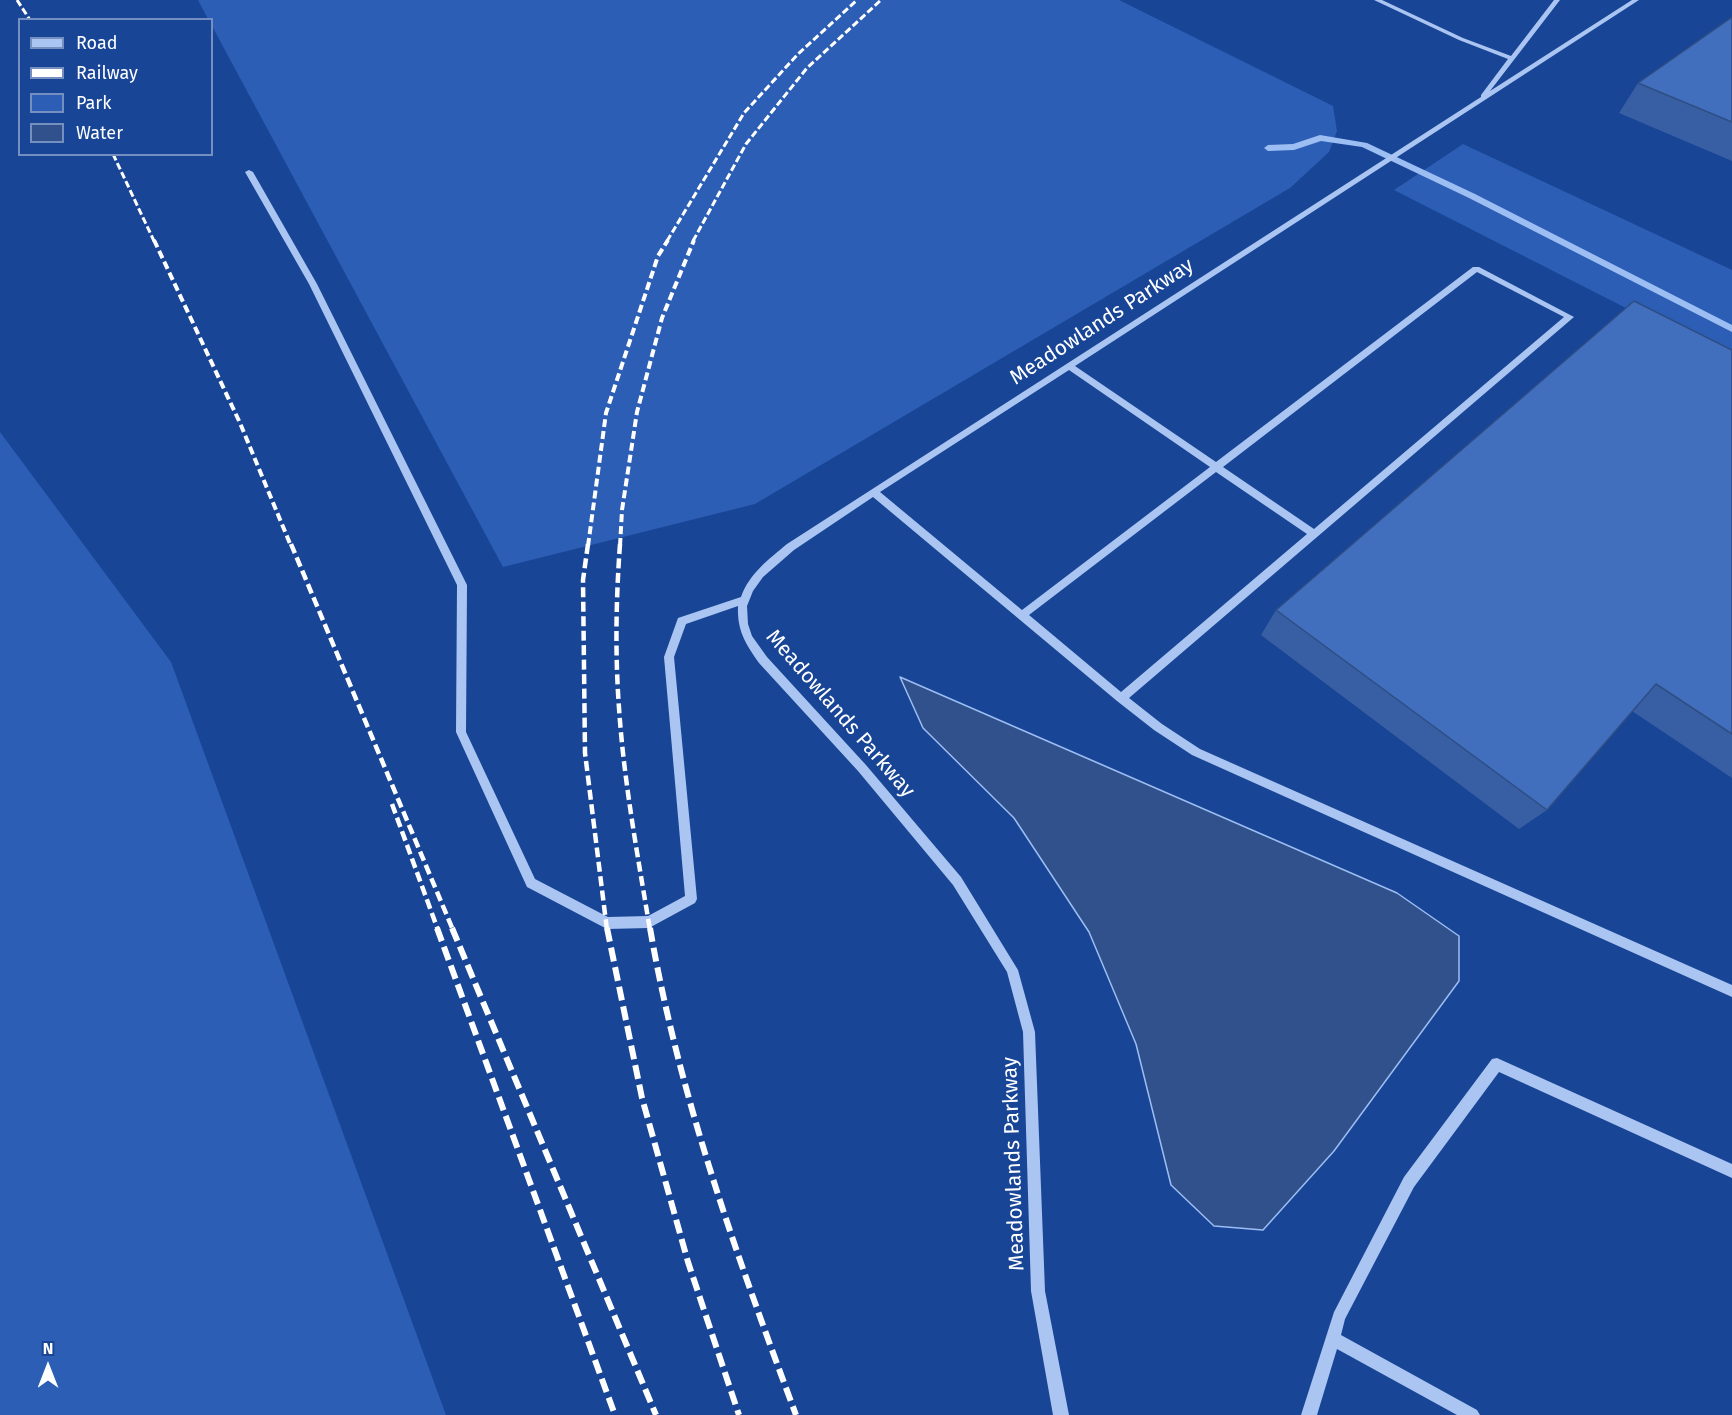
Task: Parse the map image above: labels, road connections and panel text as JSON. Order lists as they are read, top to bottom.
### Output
{
  "streets": {
    "street": ["Meadowlands Parkway"]
  },
  "legend": [
    "Road",
    "Railway",
    "Park",
    "Water"
  ],
  "north": "top"
}
